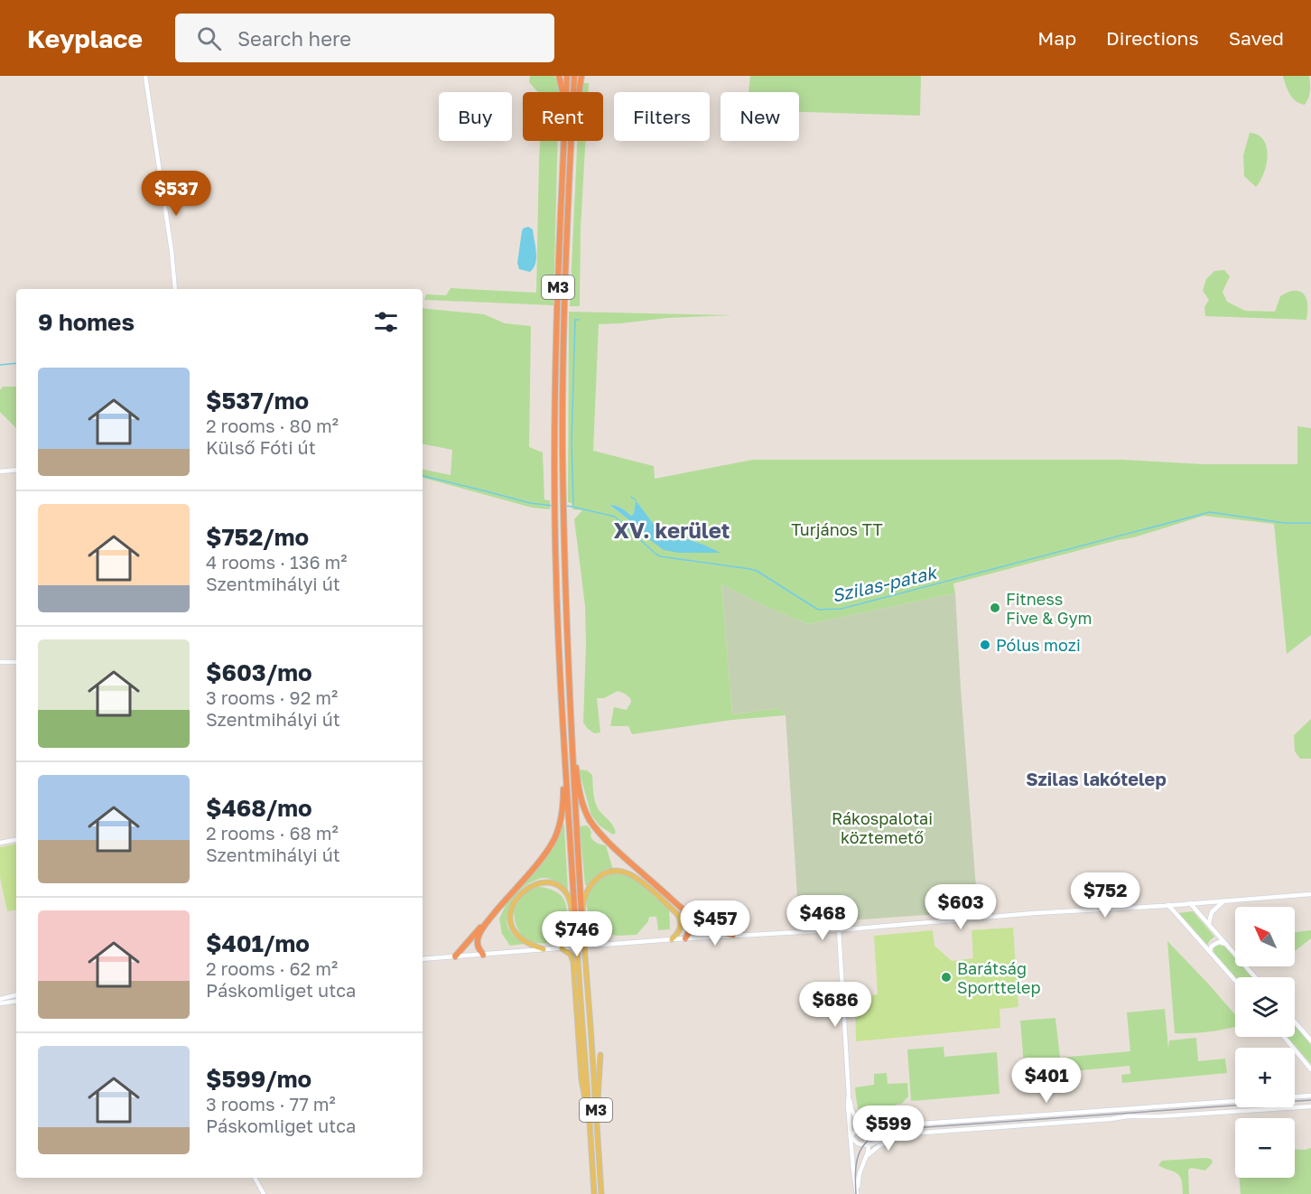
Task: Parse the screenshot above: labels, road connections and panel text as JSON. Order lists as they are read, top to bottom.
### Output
{
  "streets": {
    "highway": ["M3"]
  },
  "districts": ["XV. kerület", "Szilas lakótelep"],
  "water": ["Szilas-patak"],
  "parks": ["Turjános TT", "Rákospalotai köztemető"],
  "places": ["Fitness Five & Gym", "Pólus mozi", "Barátság Sporttelep"],
  "north": "top left",
  "page": {
    "header": "Keyplace",
    "search": "Search here",
    "nav": ["Map", "Directions", "Saved"],
    "chip": [
      "Buy",
      "Rent",
      "Filters",
      "New"
    ],
    "price": [
      "$537",
      "$752",
      "$603",
      "$468",
      "$457",
      "$746",
      "$686",
      "$401",
      "$599"
    ],
    "heading": "9 homes",
    "list": [
      {
        "name": "$537/mo",
        "note": "2 rooms · 80 m² · Külső Fóti út"
      },
      {
        "name": "$752/mo",
        "note": "4 rooms · 136 m² · Szentmihályi út"
      },
      {
        "name": "$603/mo",
        "note": "3 rooms · 92 m² · Szentmihályi út"
      },
      {
        "name": "$468/mo",
        "note": "2 rooms · 68 m² · Szentmihályi út"
      },
      {
        "name": "$401/mo",
        "note": "2 rooms · 62 m² · Páskomliget utca"
      },
      {
        "name": "$599/mo",
        "note": "3 rooms · 77 m² · Páskomliget utca"
      }
    ],
    "map_buttons": ["+", "−"]
  }
}
